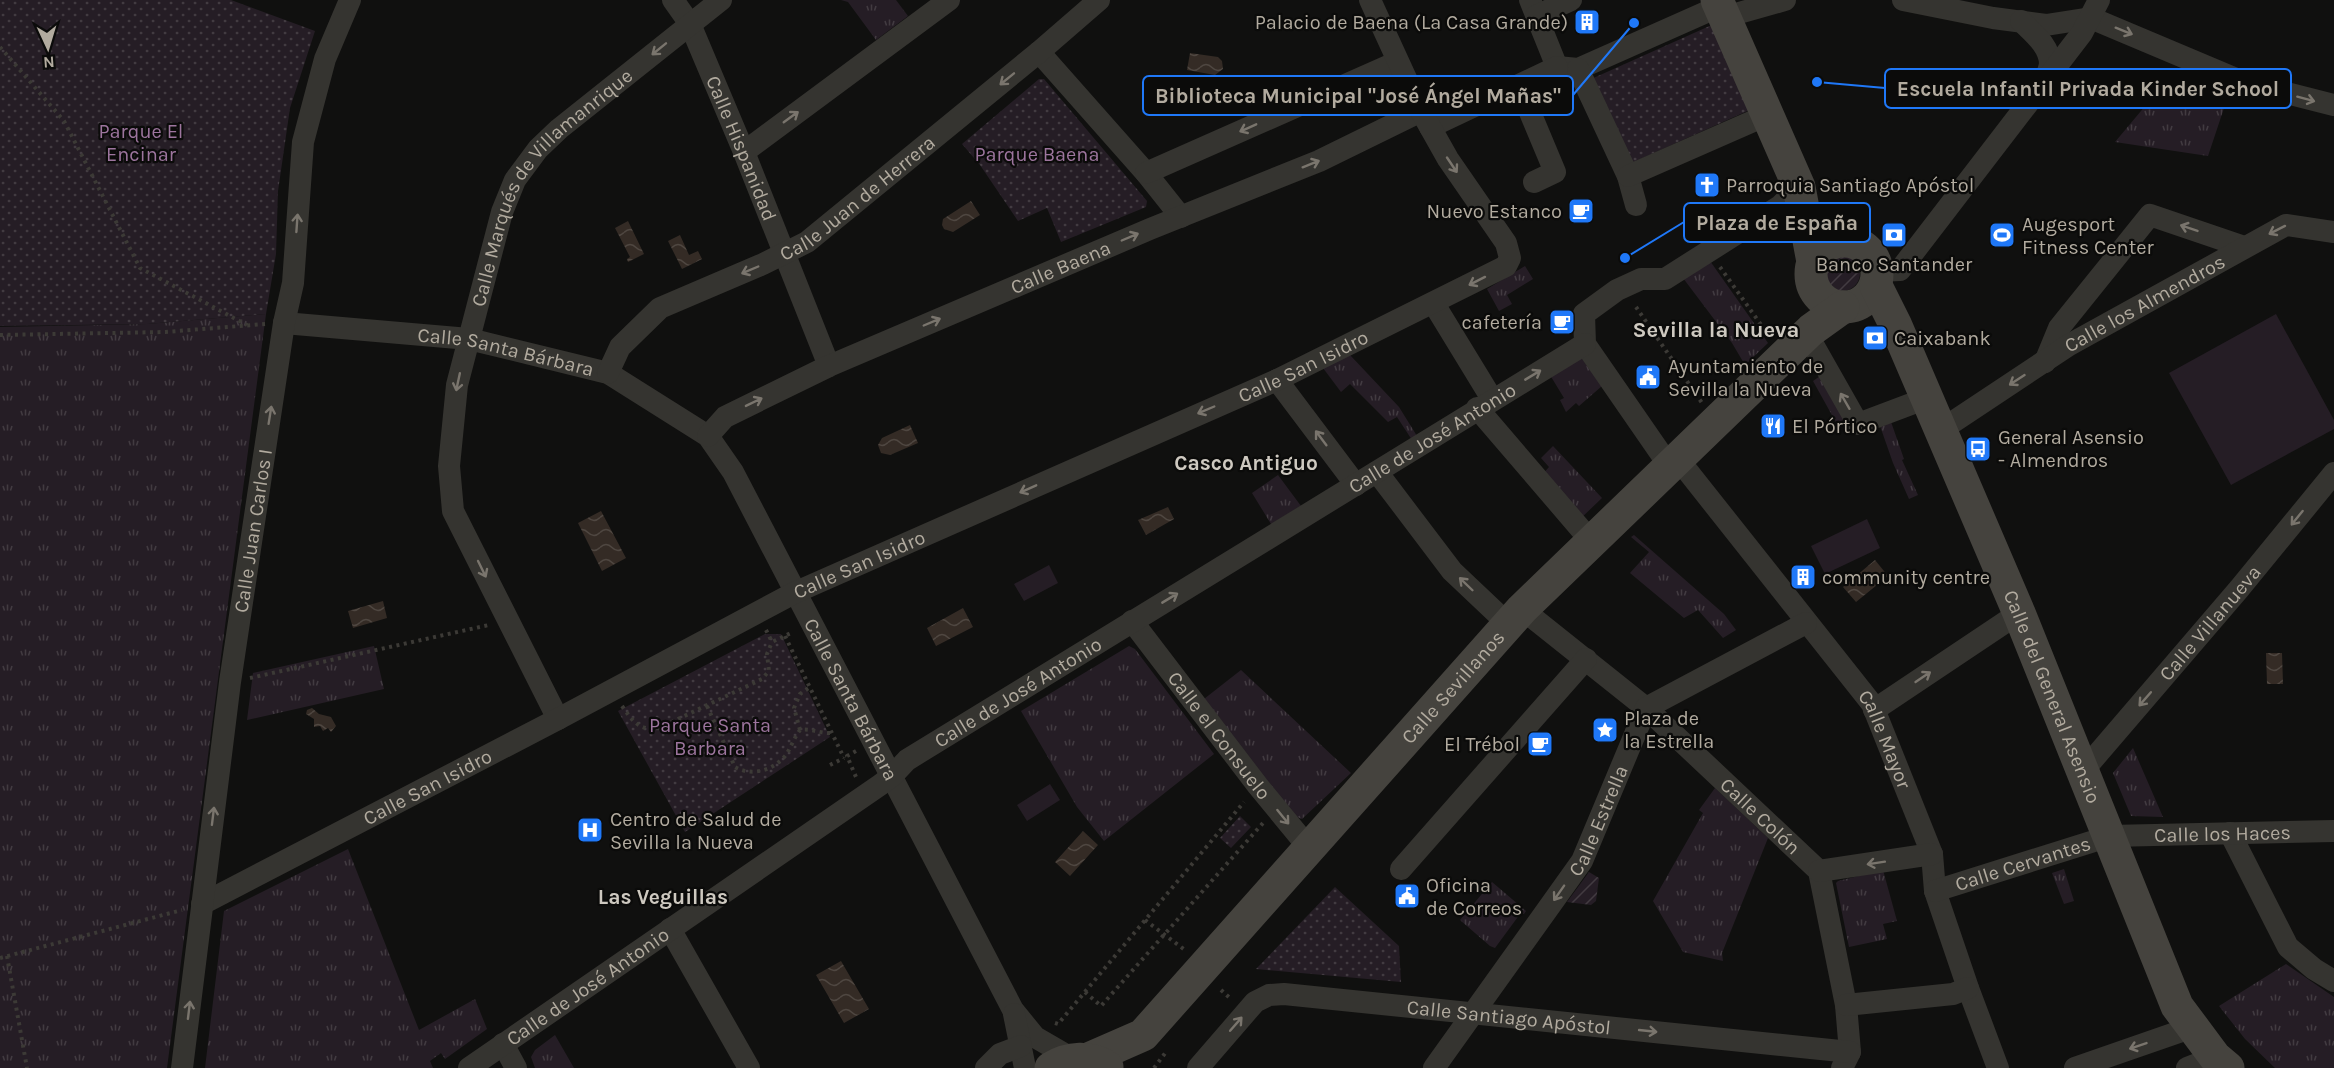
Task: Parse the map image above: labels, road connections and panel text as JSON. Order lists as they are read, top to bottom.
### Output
{
  "streets": {
    "main road": ["Calle Sevillanos", "Calle del General Asensio"],
    "street": [
      "Calle Hispanidad",
      "Calle Marqués de Villamanrique",
      "Calle Juan de Herrera",
      "Calle Baena",
      "Calle los Almendros",
      "Calle Santa Bárbara",
      "Calle San Isidro",
      "Calle de José Antonio",
      "Calle Juan Carlos I",
      "Calle Villanueva",
      "Calle el Consuelo",
      "Calle Mayor",
      "Calle Colón",
      "Calle Estrella",
      "Calle los Haces",
      "Calle Cervantes",
      "Calle Santiago Apóstol"
    ]
  },
  "crossings": [
    ["Calle Hispanidad", "Calle Marqués de Villamanrique"],
    ["Calle Hispanidad", "Calle Juan de Herrera"],
    ["Calle Hispanidad", "Calle Baena"],
    ["Calle Marqués de Villamanrique", "Calle Santa Bárbara"],
    ["Calle Marqués de Villamanrique", "Calle San Isidro"],
    ["Calle Juan de Herrera", "Calle Santa Bárbara"],
    ["Calle Baena", "Calle Santa Bárbara"],
    ["Calle Baena", "Calle San Isidro"],
    ["Calle los Almendros", "Calle del General Asensio"],
    ["Calle Santa Bárbara", "Calle San Isidro"],
    ["Calle Santa Bárbara", "Calle de José Antonio"],
    ["Calle Santa Bárbara", "Calle Juan Carlos I"],
    ["Calle Santa Bárbara", "Calle Sevillanos"],
    ["Calle San Isidro", "Calle Juan Carlos I"],
    ["Calle de José Antonio", "Calle el Consuelo"],
    ["Calle de José Antonio", "Calle Mayor"],
    ["Calle de José Antonio", "Calle Colón"],
    ["Calle Villanueva", "Calle del General Asensio"],
    ["Calle Sevillanos", "Calle del General Asensio"],
    ["Calle Sevillanos", "Calle el Consuelo"],
    ["Calle Sevillanos", "Calle Mayor"],
    ["Calle Sevillanos", "Calle Colón"],
    ["Calle del General Asensio", "Calle los Haces"],
    ["Calle del General Asensio", "Calle Cervantes"],
    ["Calle Mayor", "Calle Cervantes"],
    ["Calle Colón", "Calle Estrella"],
    ["Calle Colón", "Calle Cervantes"],
    ["Calle Colón", "Calle Santiago Apóstol"],
    ["Calle Estrella", "Calle Santiago Apóstol"],
    ["Calle los Haces", "Calle Cervantes"]
  ],
  "one_way": [
    "Calle Marqués de Villamanrique",
    "Calle Juan Carlos I",
    "Calle Villanueva",
    "Calle Santiago Apóstol"
  ],
  "districts": ["Sevilla la Nueva", "Casco Antiguo", "Las Veguillas"],
  "parks": ["Parque El Encinar", "Parque Baena", "Parque Santa Barbara"],
  "places": {
    "building": ["Palacio de Baena (La Casa Grande)", "community centre"],
    "other": ["Biblioteca Municipal \"José Ángel Mañas\"", "Escuela Infantil Privada Kinder School", "Plaza de España"],
    "church": ["Parroquia Santiago Apóstol"],
    "cafe": ["Nuevo Estanco", "cafetería", "El Trébol"],
    "bank": ["Banco Santander", "Caixabank"],
    "sports": ["Augesport Fitness Center"],
    "public building": ["Ayuntamiento de Sevilla la Nueva", "Oficina de Correos"],
    "restaurant": ["El Pórtico"],
    "bus stop": ["General Asensio - Almendros"],
    "place": ["Plaza de la Estrella"],
    "hospital": ["Centro de Salud de Sevilla la Nueva"]
  },
  "north": "bottom"
}
